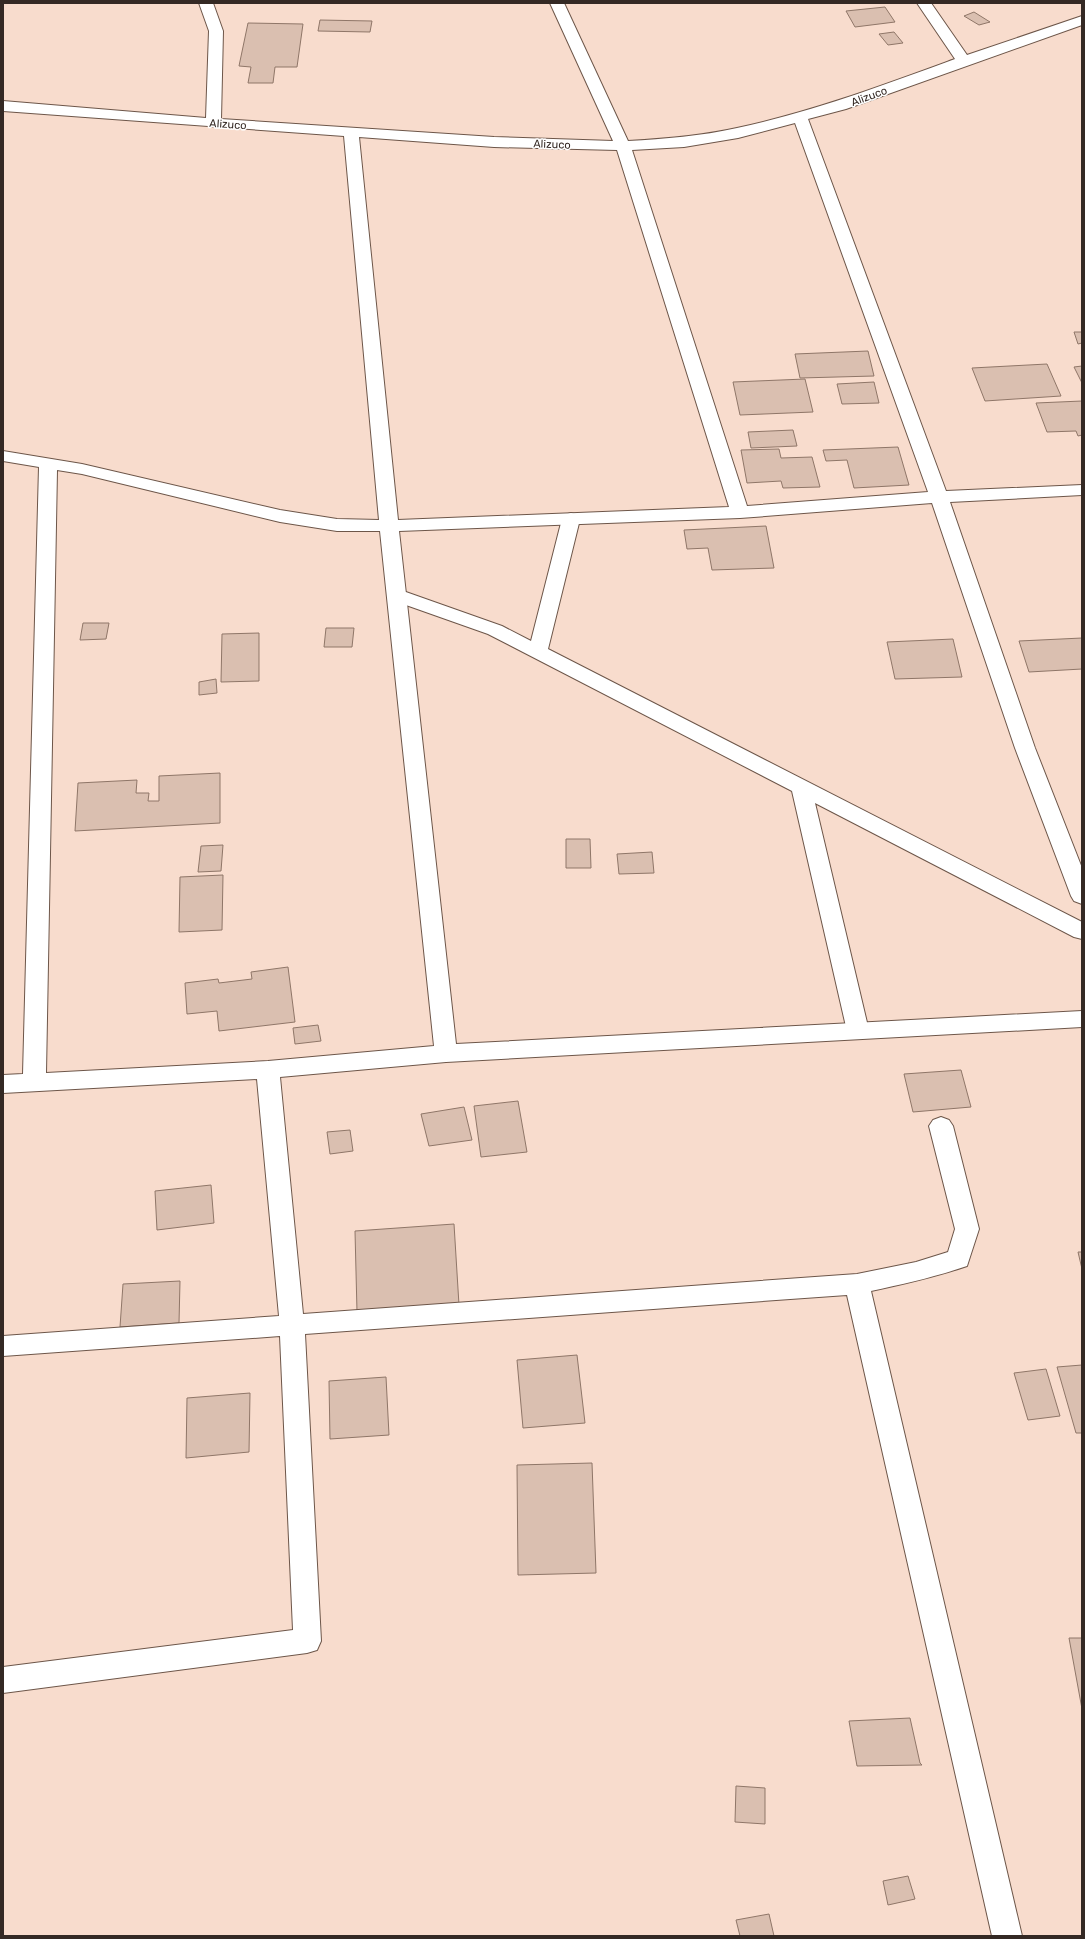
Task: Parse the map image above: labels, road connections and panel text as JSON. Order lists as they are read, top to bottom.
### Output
{
  "streets": {
    "street": ["Alizuco"]
  }
}
